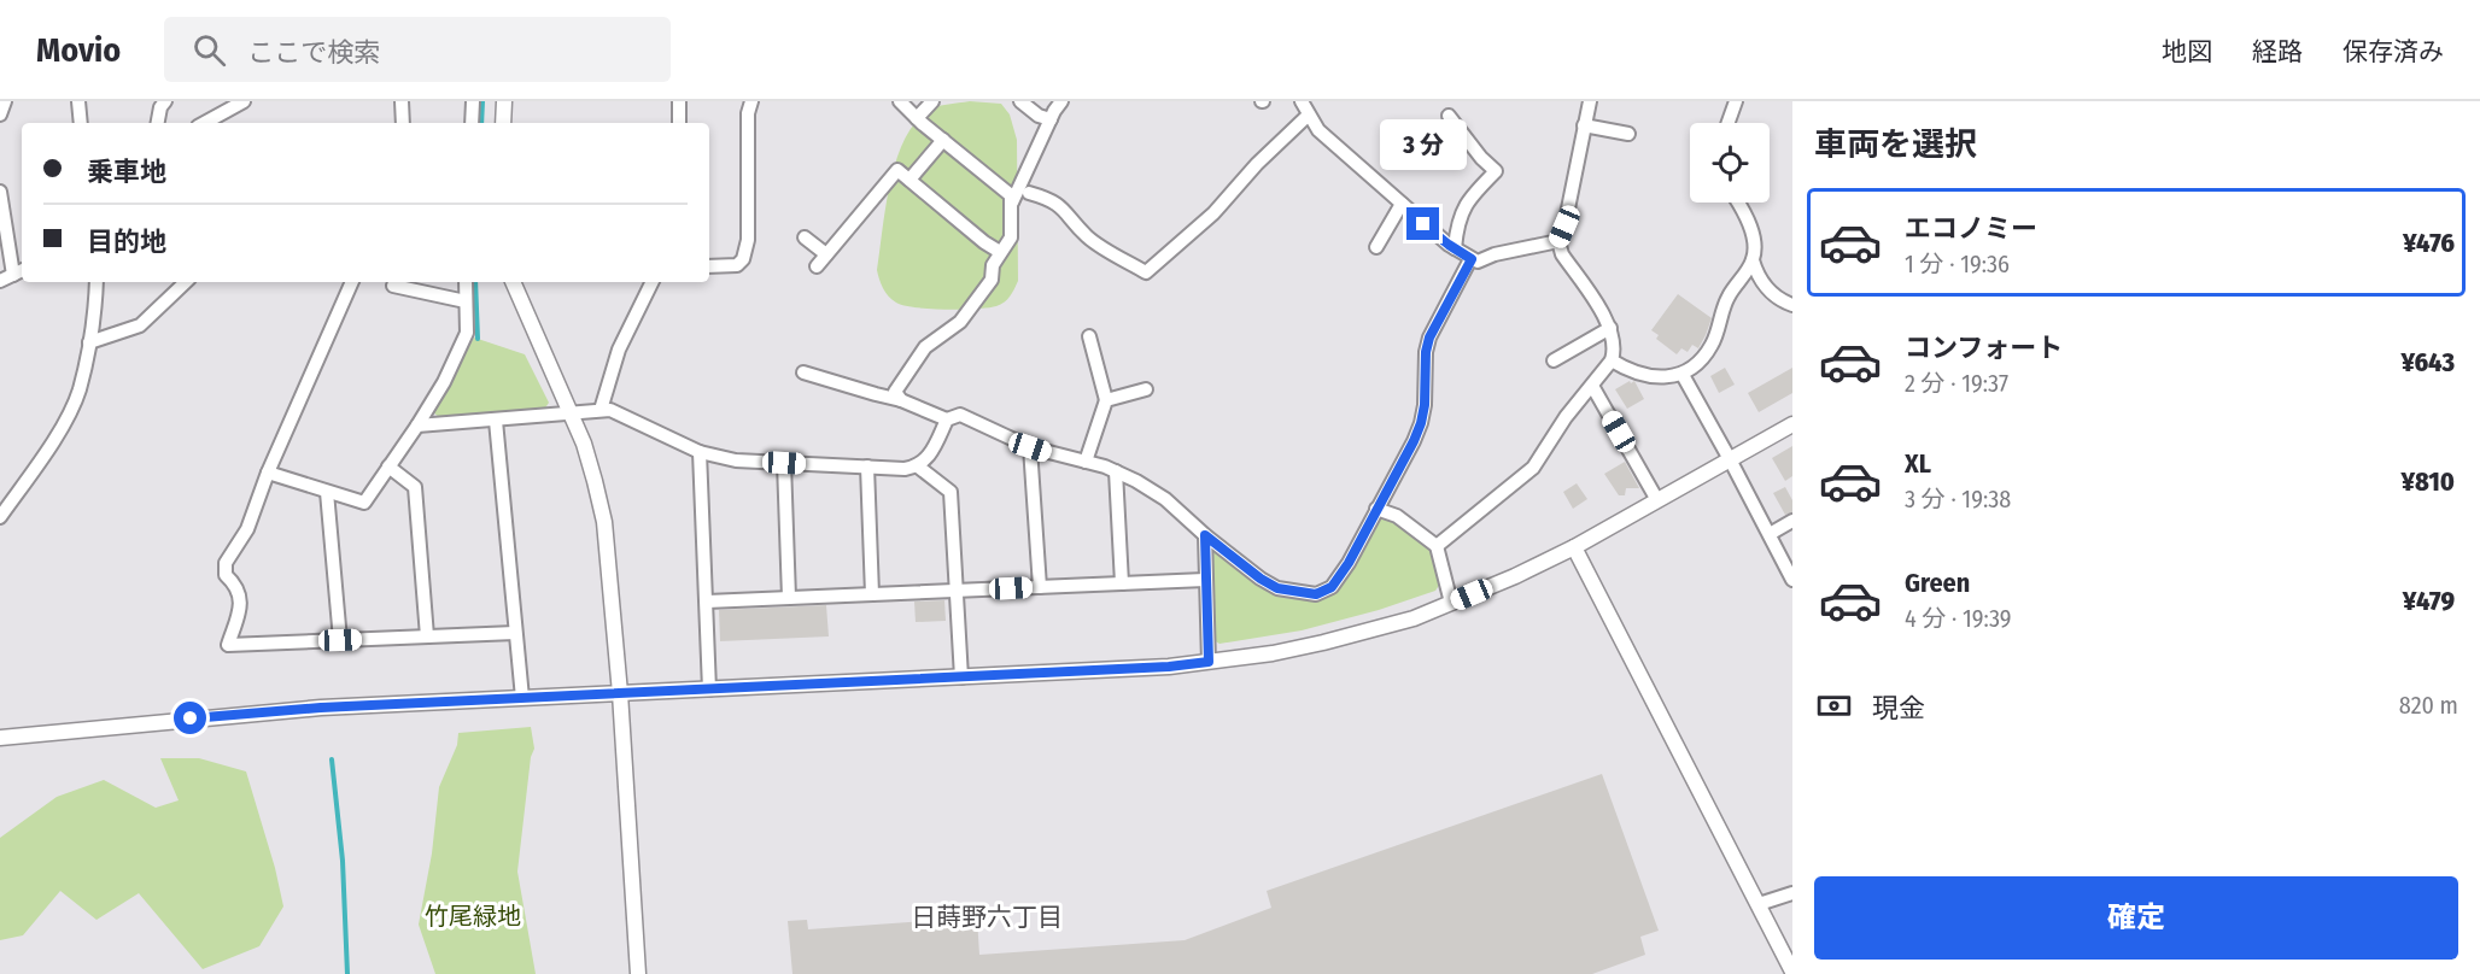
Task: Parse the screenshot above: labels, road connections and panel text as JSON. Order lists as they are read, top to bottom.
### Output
{
  "districts": ["日蒔野六丁目"],
  "parks": ["竹尾緑地"],
  "page": {
    "header": "Movio",
    "search": "ここで検索",
    "nav": ["地図", "経路", "保存済み"],
    "heading": "車両を選択",
    "bubble": "3 分",
    "banner": ["乗車地", "目的地"],
    "list": [
      {
        "name": "エコノミー",
        "note": "1 分 · 19:36",
        "value": "¥476"
      },
      {
        "name": "コンフォート",
        "note": "2 分 · 19:37",
        "value": "¥643"
      },
      {
        "name": "XL",
        "note": "3 分 · 19:38",
        "value": "¥810"
      },
      {
        "name": "Green",
        "note": "4 分 · 19:39",
        "value": "¥479"
      }
    ],
    "pay": ["現金", "820 m"],
    "buttons": "確定"
  }
}
